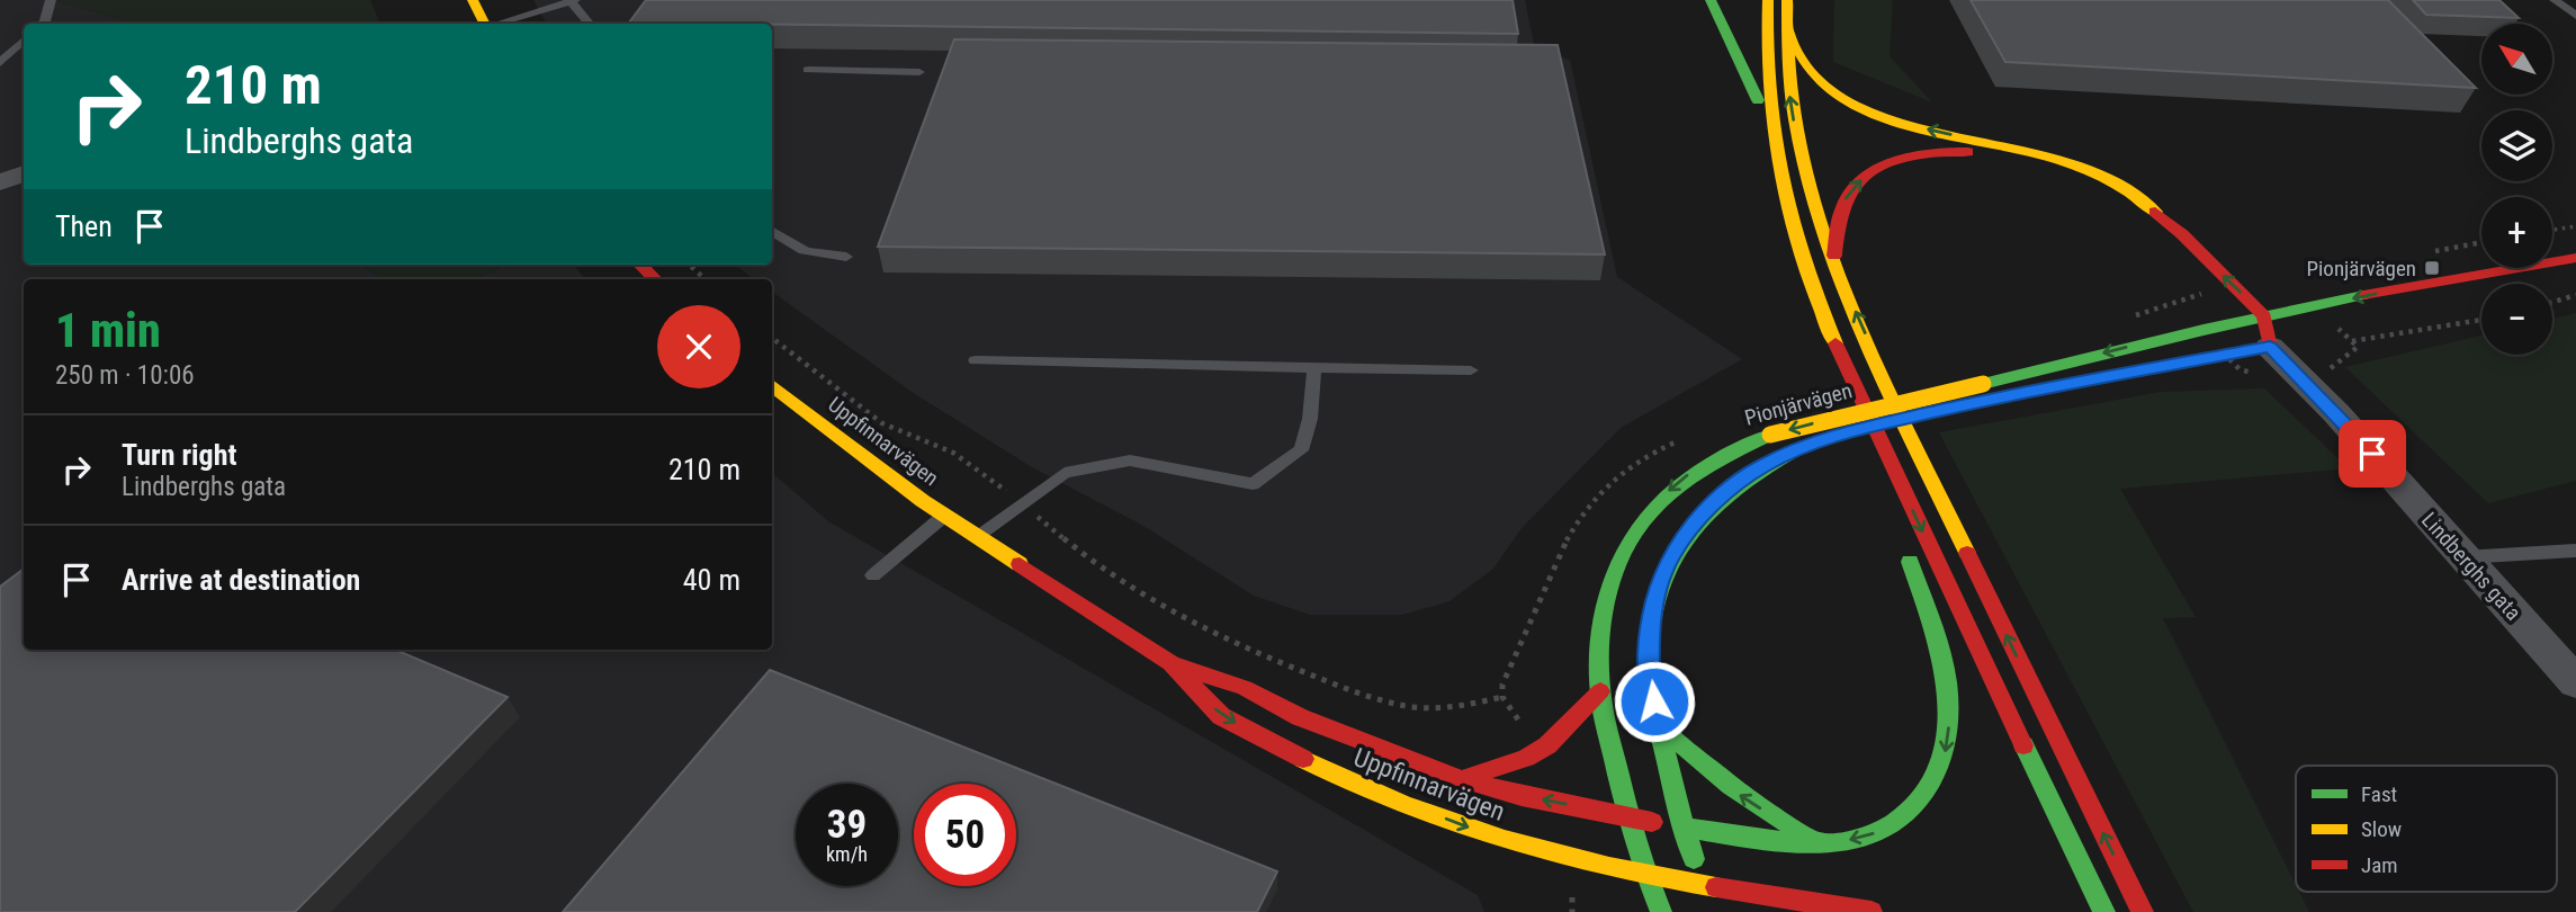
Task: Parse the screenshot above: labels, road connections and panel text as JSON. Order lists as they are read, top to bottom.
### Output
{
  "streets": {
    "main road": ["Pionjärvägen", "Uppfinnarvägen"],
    "street": ["Lindberghs gata"]
  },
  "crossings": [
    ["Pionjärvägen", "Uppfinnarvägen"],
    ["Pionjärvägen", "Lindberghs gata"]
  ],
  "one_way": ["Pionjärvägen"],
  "places": {
    "transit": ["Pionjärvägen"]
  },
  "legend": ["Fast", "Slow", "Jam"],
  "north": "top left",
  "page": {
    "map_buttons": ["+", "−"],
    "turn": ["210 m", "Lindberghs gata"],
    "then": "Then",
    "heading": ["1 min", "250 m · 10:06"],
    "list": [
      {
        "name": "Turn right",
        "note": "Lindberghs gata",
        "value": "210 m"
      },
      {
        "name": "Arrive at destination",
        "value": "40 m"
      }
    ],
    "speed": "39 km/h",
    "limit": "50"
  }
}
